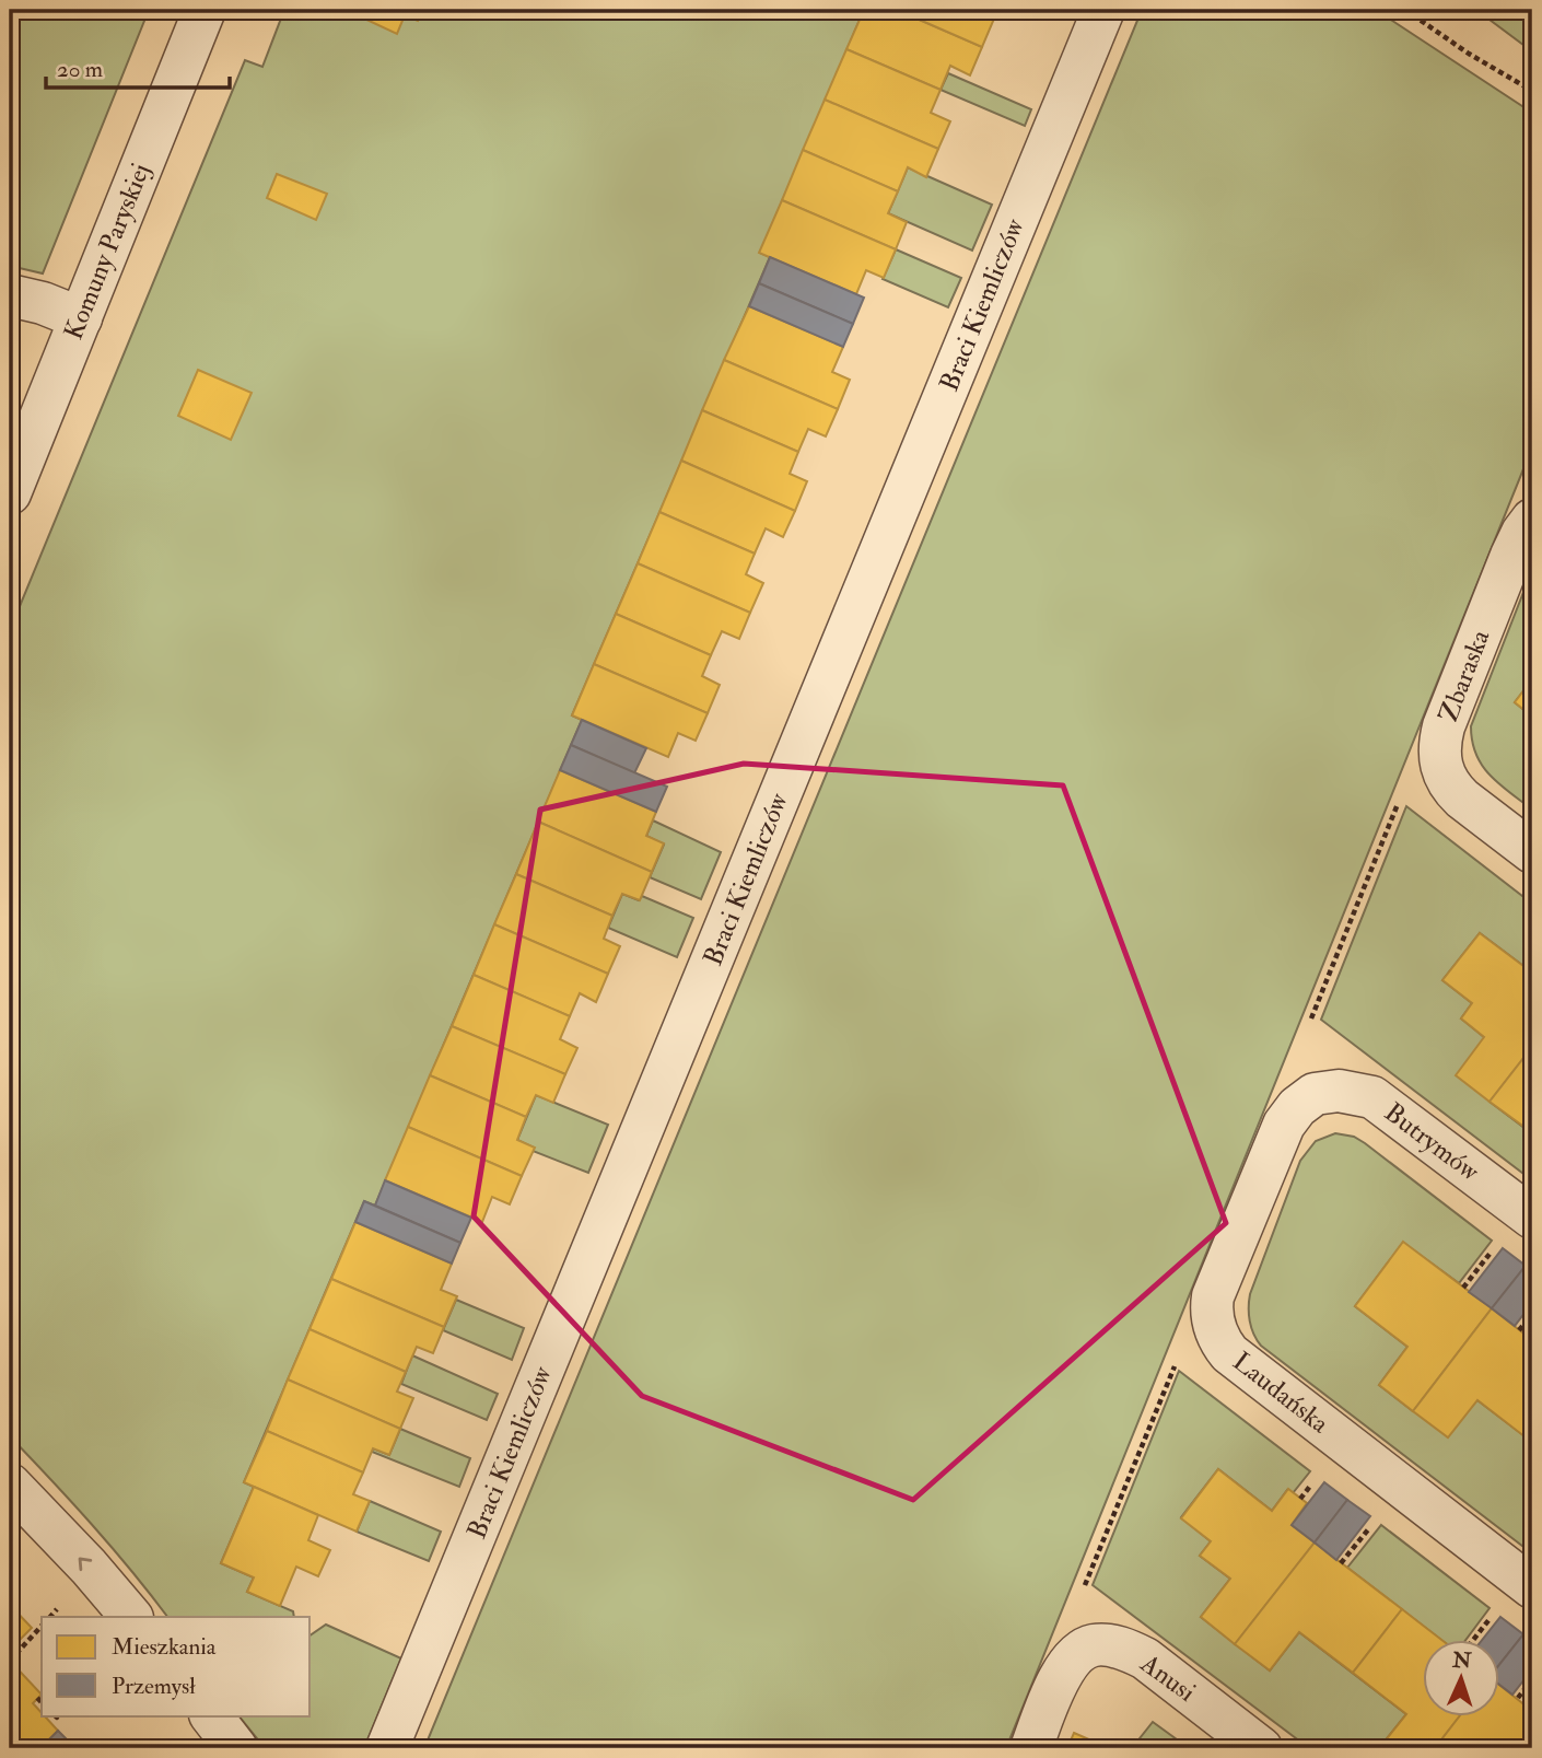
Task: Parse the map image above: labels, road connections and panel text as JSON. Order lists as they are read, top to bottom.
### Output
{
  "streets": {
    "street": [
      "Komuny Paryskiej",
      "Braci Kiemliczów",
      "Zbaraska",
      "Butrymów",
      "Laudańska",
      "Anusi"
    ]
  },
  "crossings": [
    ["Butrymów", "Laudańska"]
  ],
  "legend": ["Mieszkania", "Przemysł"],
  "scale_bar": "20 m",
  "north": "top"
}
